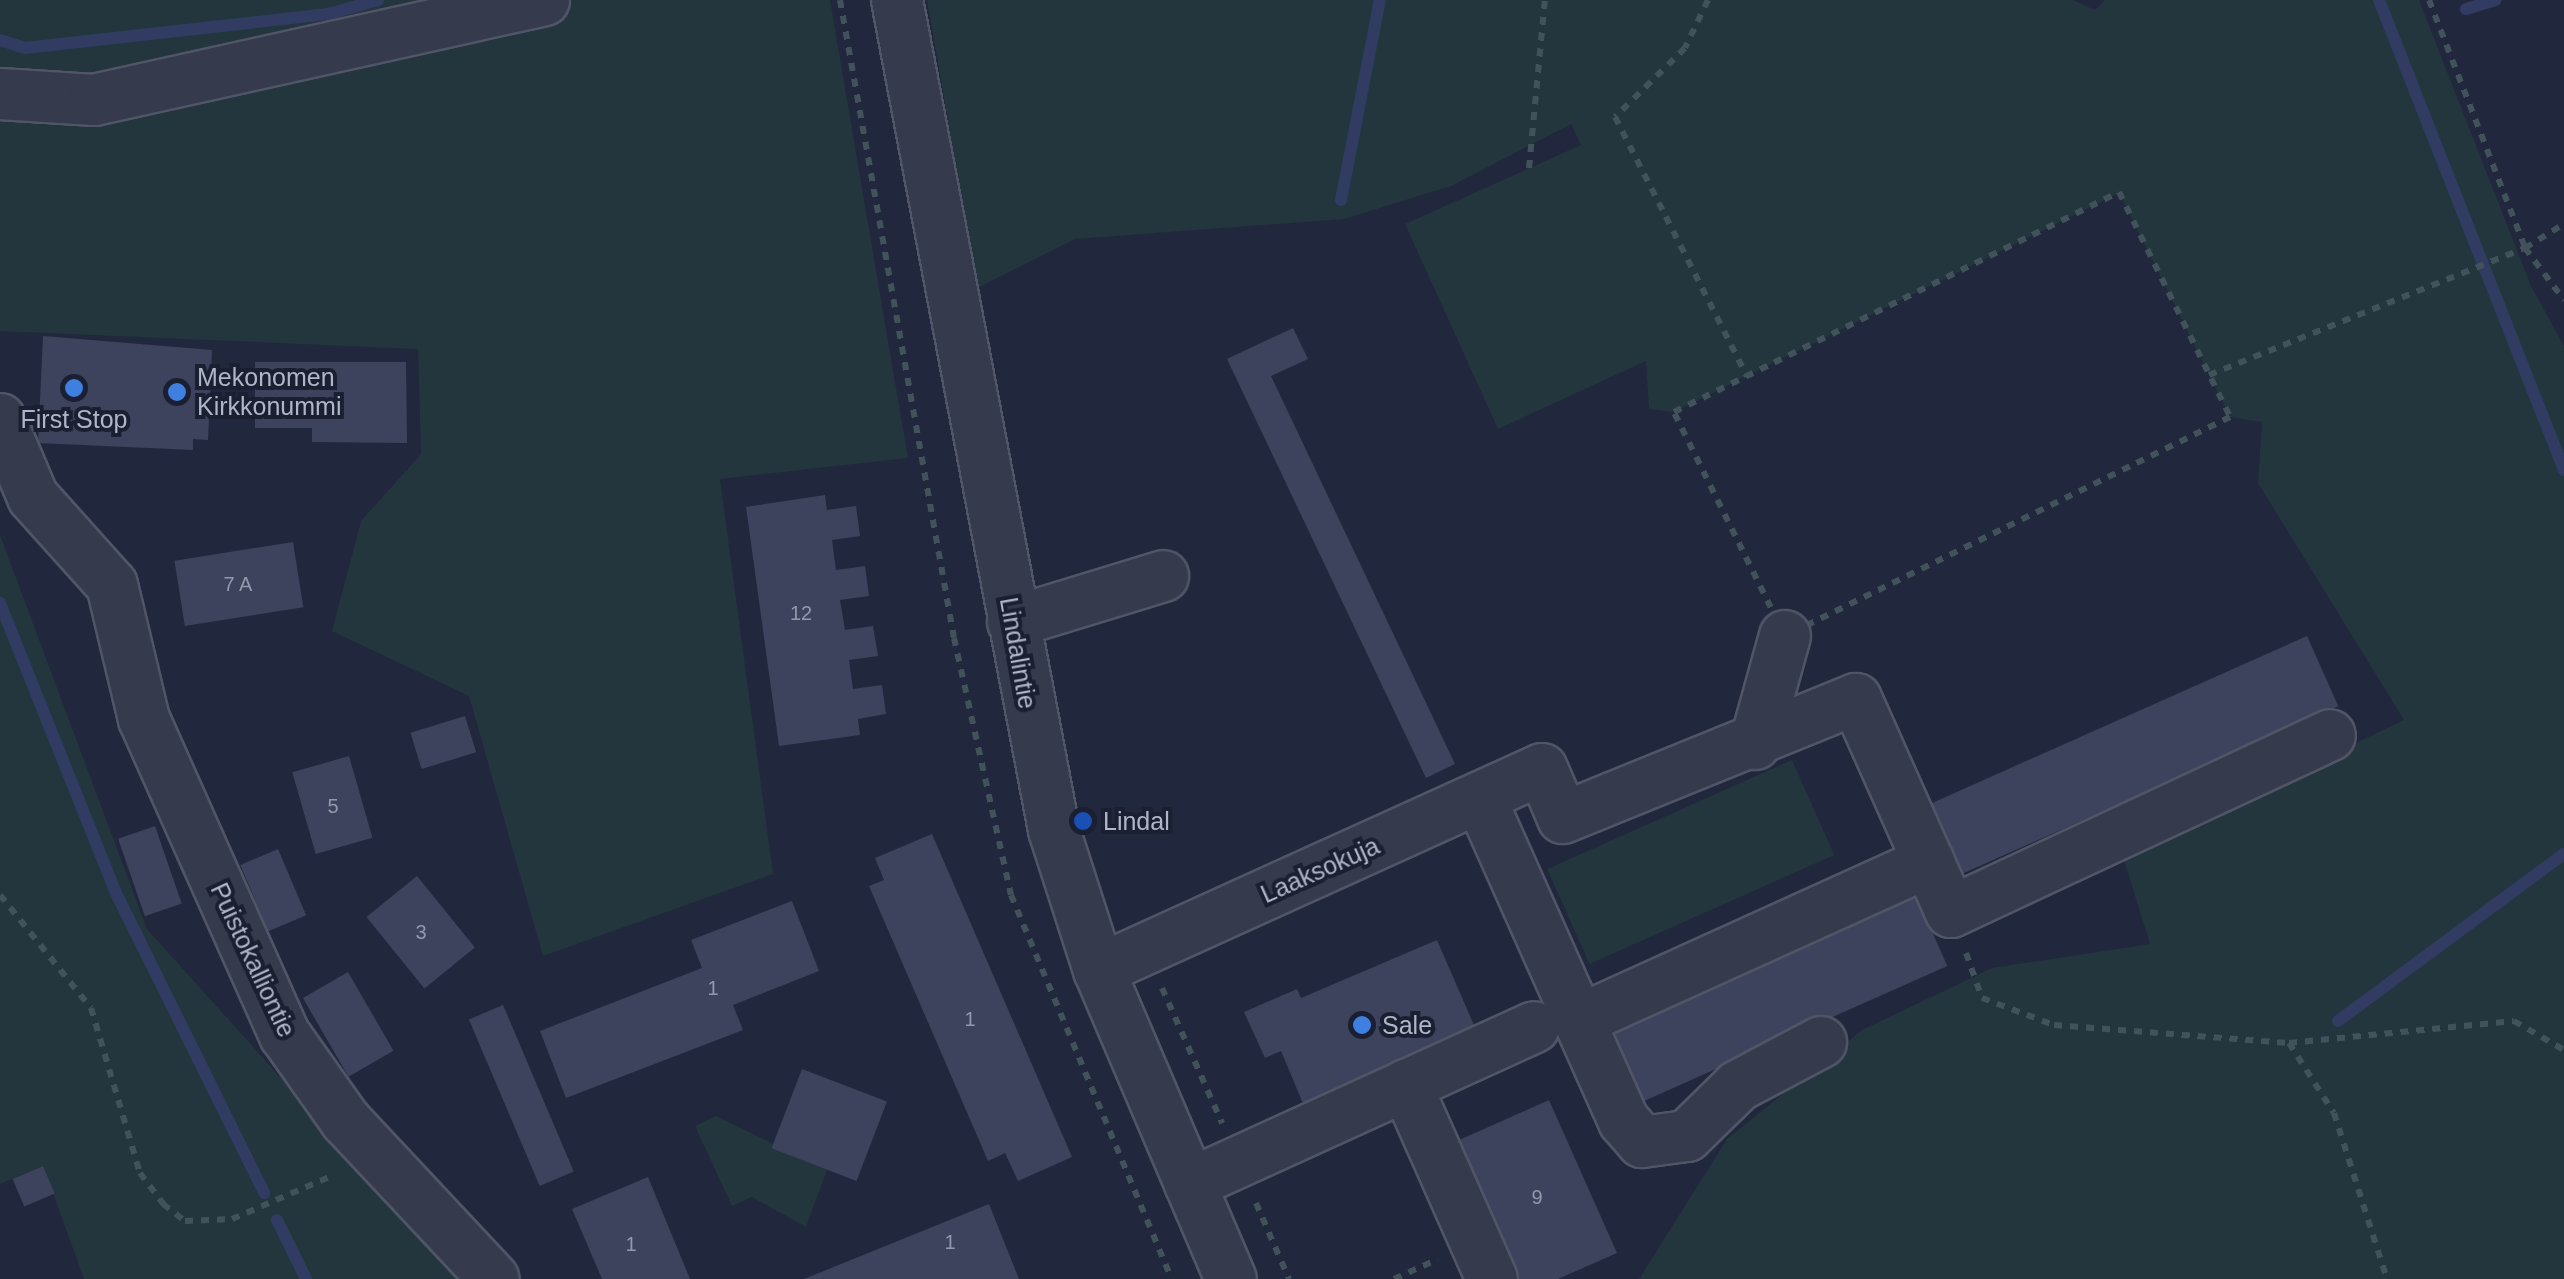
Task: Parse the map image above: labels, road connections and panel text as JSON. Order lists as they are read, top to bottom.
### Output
{
  "streets": {
    "street": ["Lindalintie", "Laaksokuja", "Puistokalliontie"]
  },
  "crossings": [
    ["Lindalintie", "Laaksokuja"]
  ],
  "places": [
    "First Stop",
    "Mekonomen Kirkkonummi",
    "Lindal",
    "Sale"
  ],
  "house_numbers": [
    "7 A",
    "12",
    "5",
    "3",
    "1",
    "1",
    "9",
    "1",
    "1"
  ]
}
